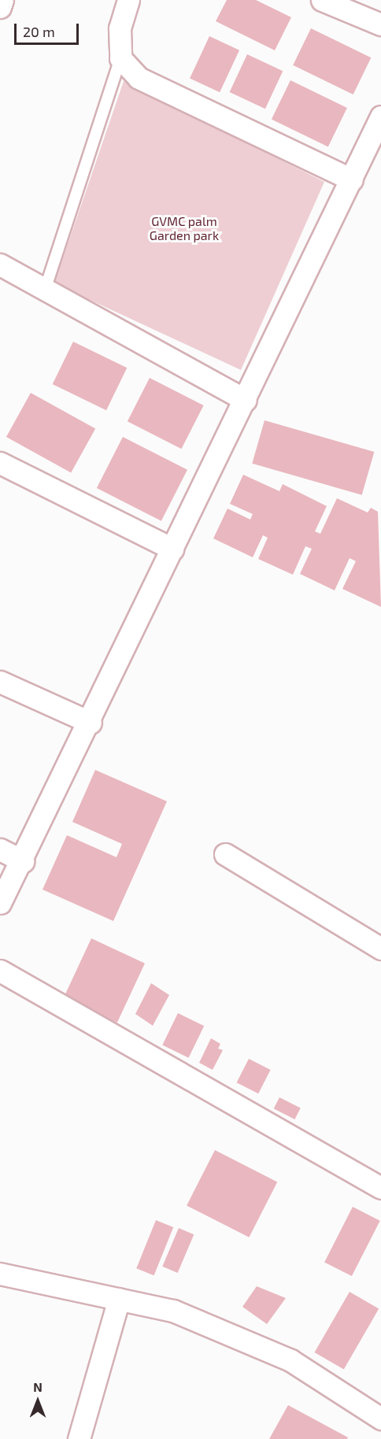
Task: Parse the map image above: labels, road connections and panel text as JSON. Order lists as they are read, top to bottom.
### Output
{
  "parks": ["GVMC palm Garden park"],
  "scale_bar": "20 m",
  "north": "top"
}
